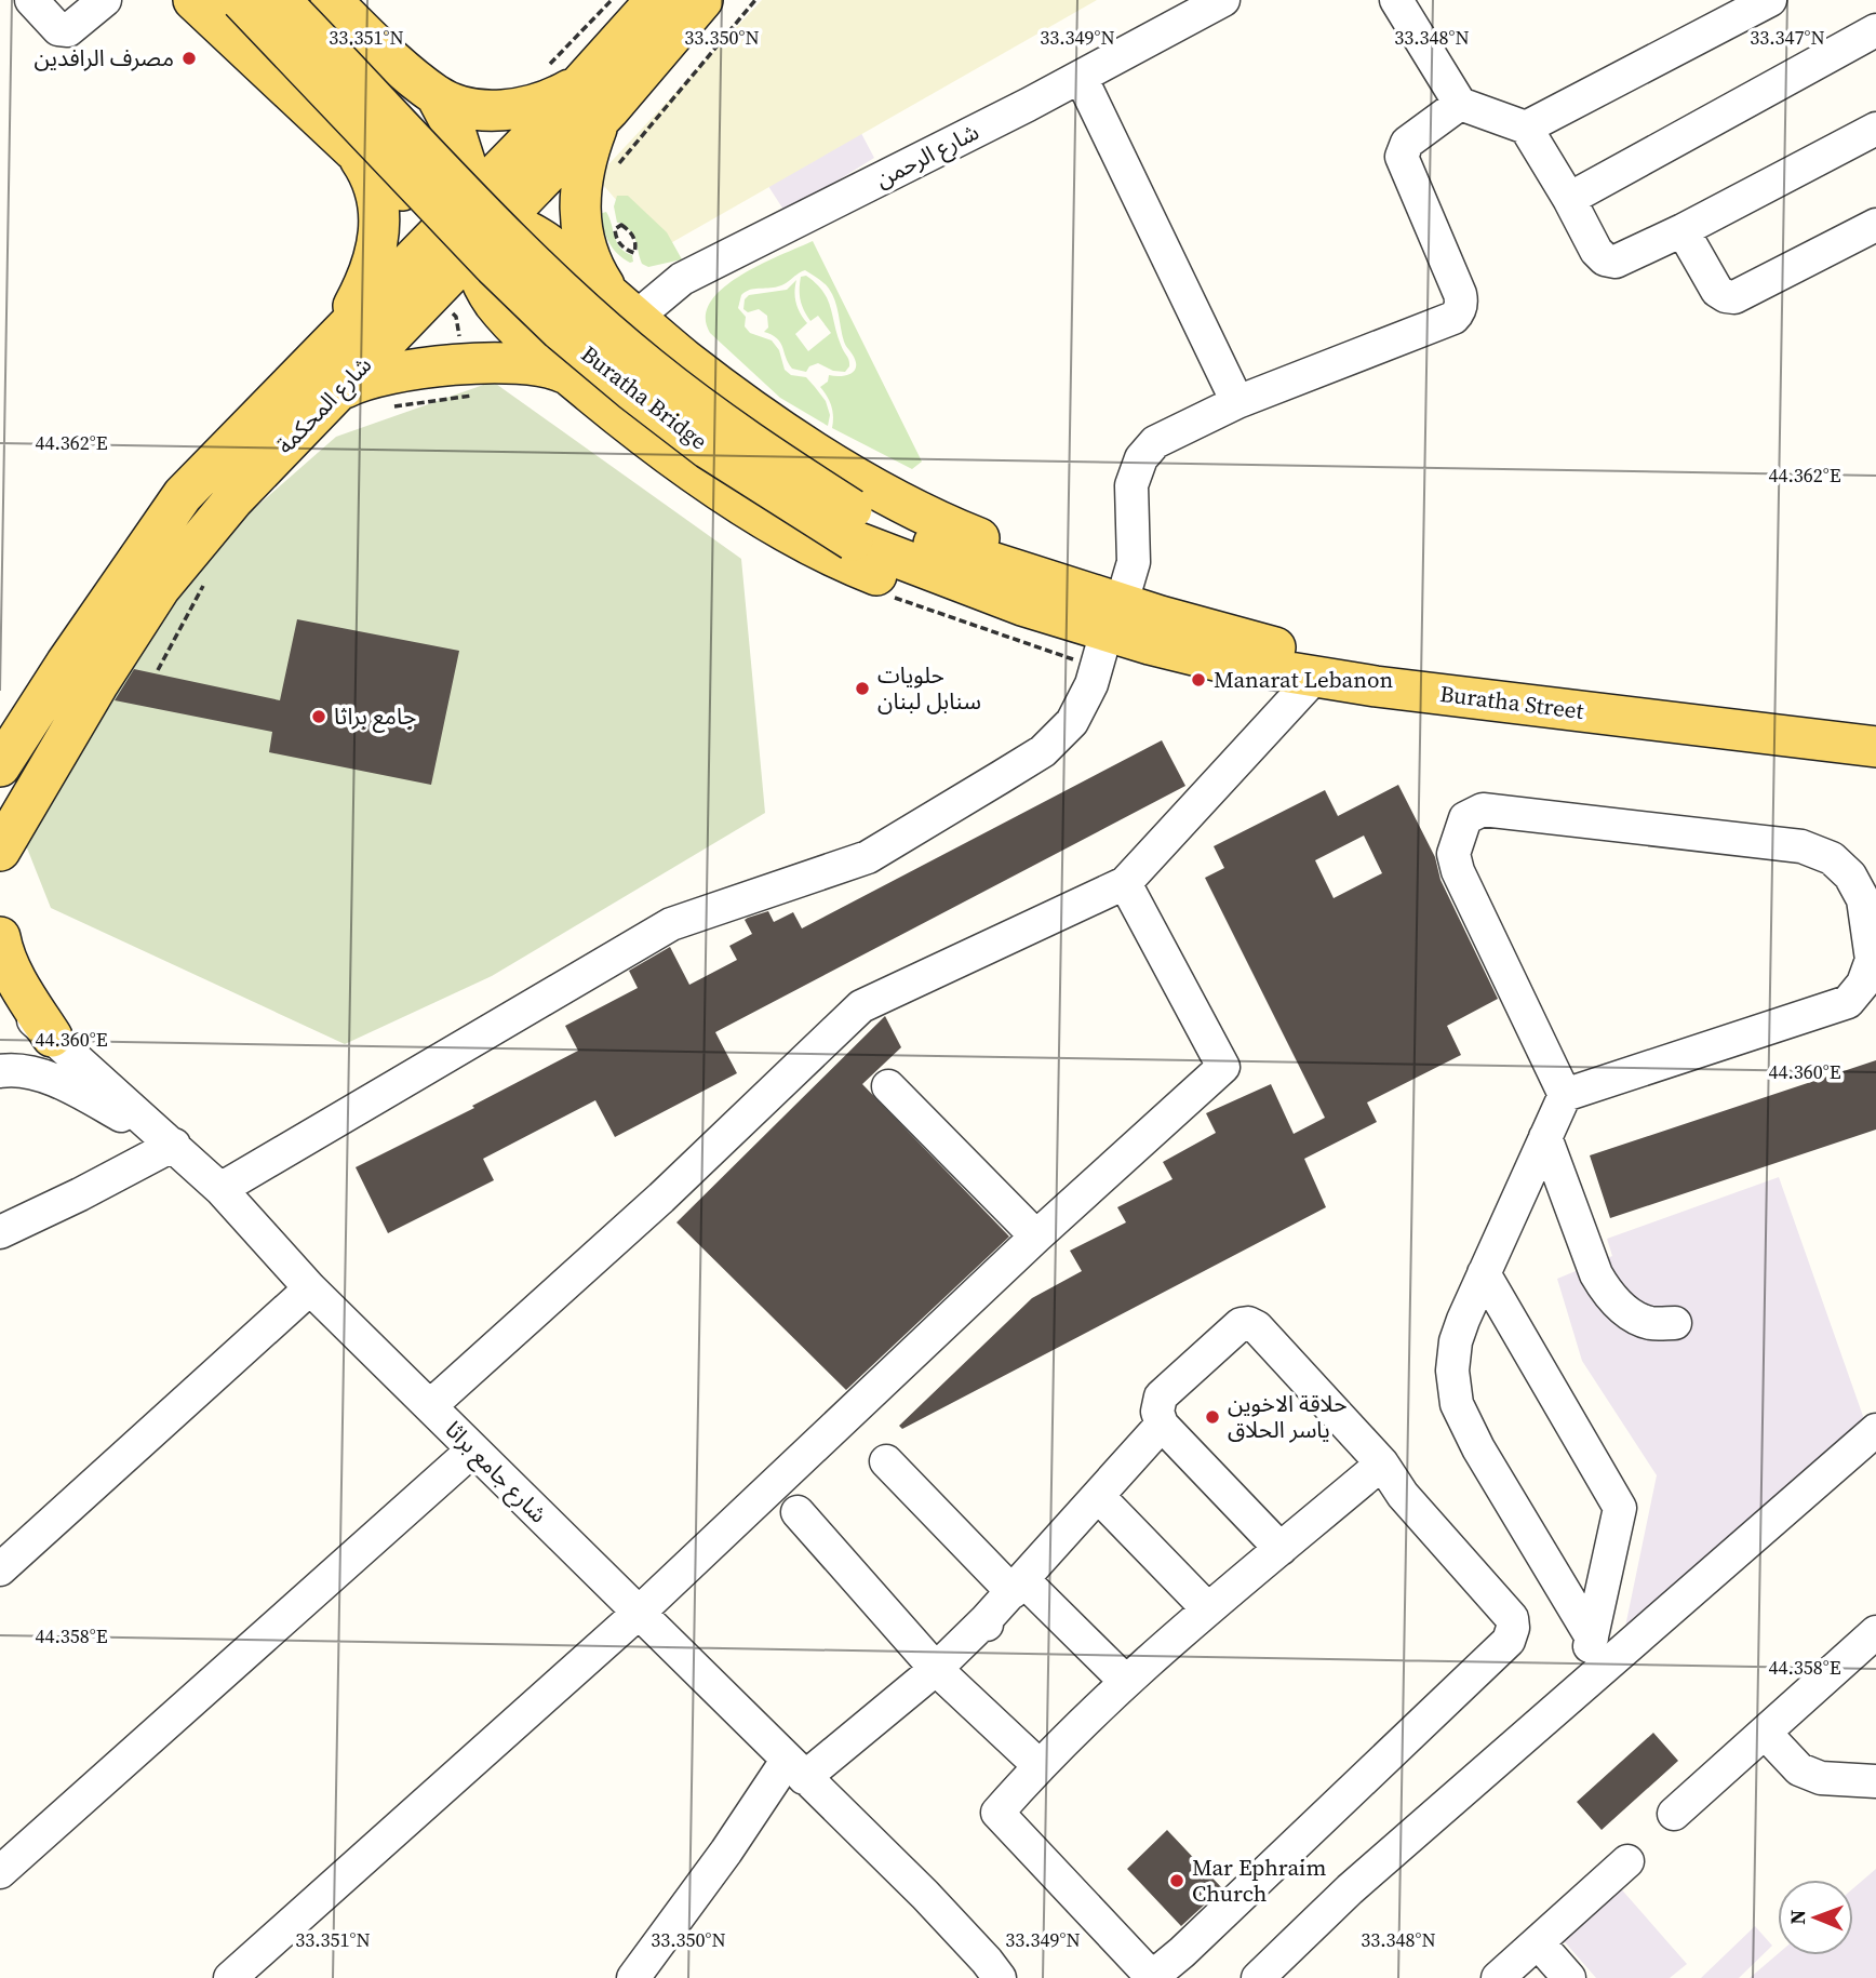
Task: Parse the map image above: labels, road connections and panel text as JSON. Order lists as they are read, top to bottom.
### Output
{
  "streets": {
    "main road": ["Buratha Bridge", "شارع المحكمة", "Buratha Street"],
    "street": ["شارع الرحمن", "شارع جامع براثا"]
  },
  "crossings": [
    ["Buratha Bridge", "Buratha Street"]
  ],
  "places": [
    "مصرف الرافدين",
    "Manarat Lebanon",
    "حلويات سنابل لبنان",
    "جامع براثا",
    "حلاقة الاخوين ياسر الحلاق",
    "Mar Ephraim Church"
  ],
  "north": "left",
  "coordinates": [
    "33.351°N",
    "33.350°N",
    "33.349°N",
    "33.348°N",
    "33.347°N",
    "44.362°E",
    "44.360°E",
    "44.358°E"
  ]
}
